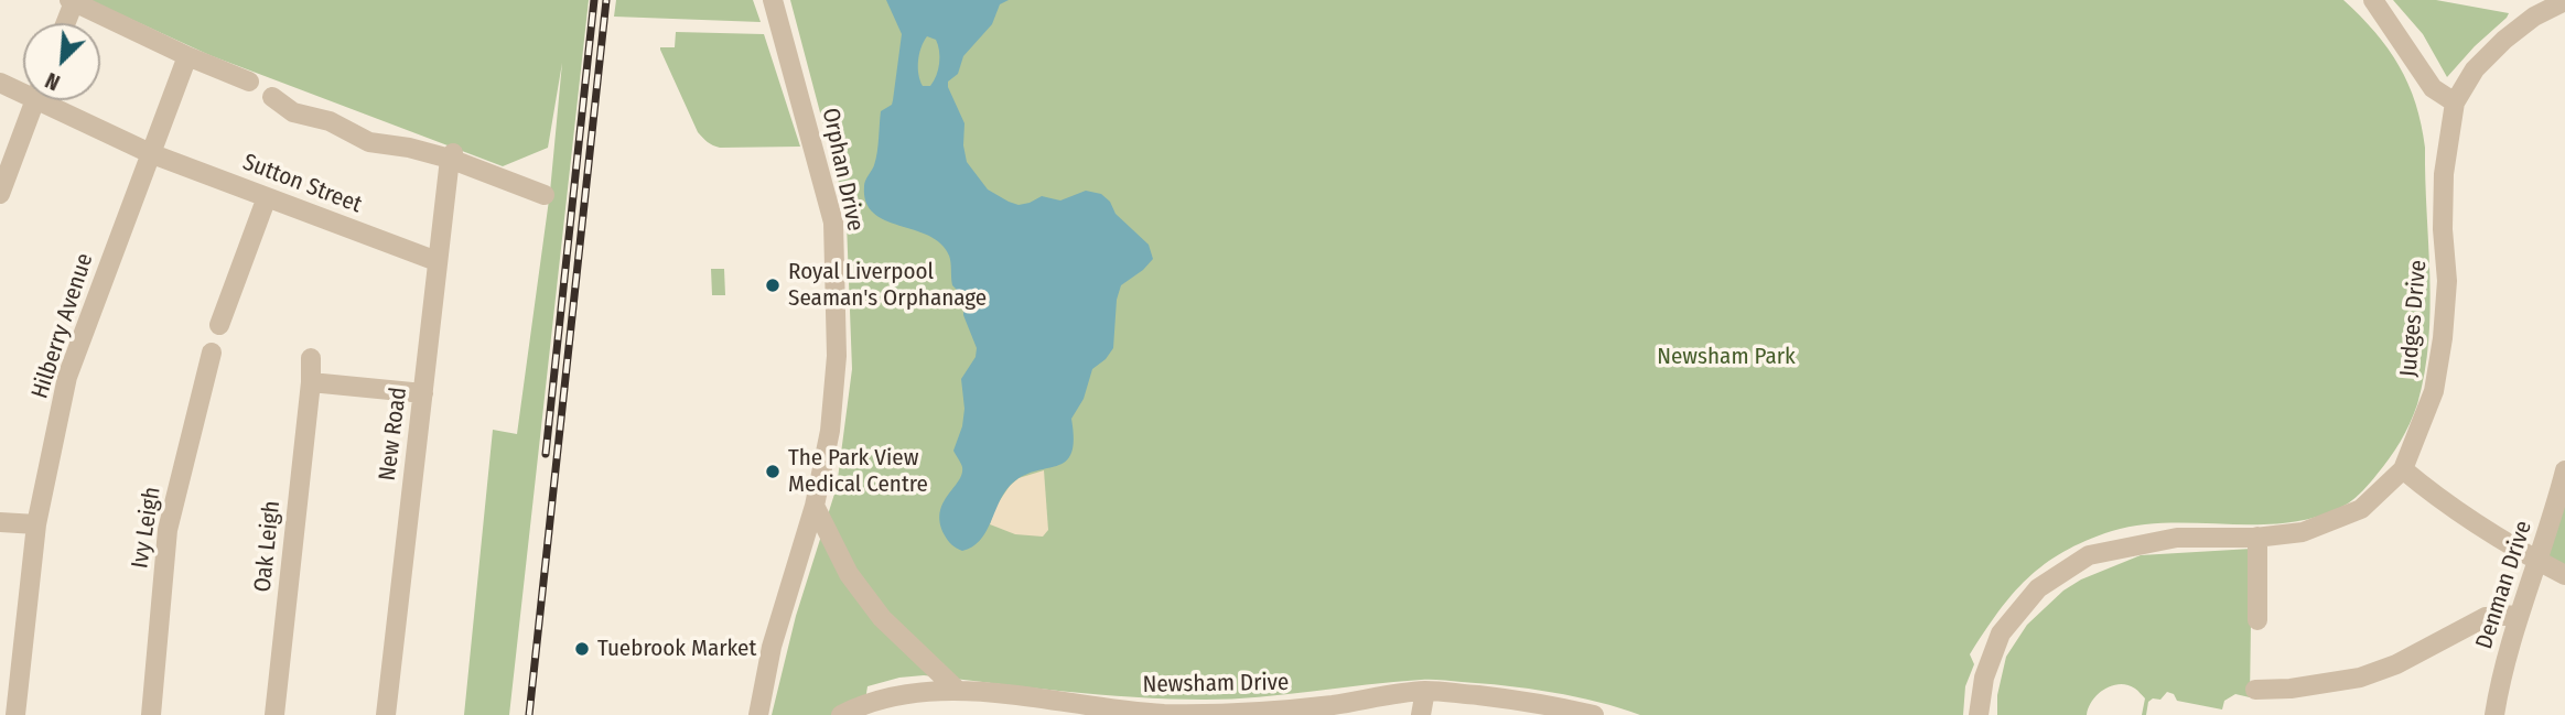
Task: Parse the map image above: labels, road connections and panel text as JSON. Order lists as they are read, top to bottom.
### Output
{
  "streets": {
    "street": [
      "Orphan Drive",
      "Sutton Street",
      "Judges Drive",
      "Hilberry Avenue",
      "New Road",
      "Ivy Leigh",
      "Oak Leigh",
      "Denman Drive",
      "Newsham Drive"
    ]
  },
  "crossings": [
    ["Sutton Street", "Hilberry Avenue"],
    ["Sutton Street", "New Road"]
  ],
  "parks": ["Newsham Park"],
  "places": ["Royal Liverpool Seaman's Orphanage", "The Park View Medical Centre", "Tuebrook Market"],
  "north": "bottom left"
}
